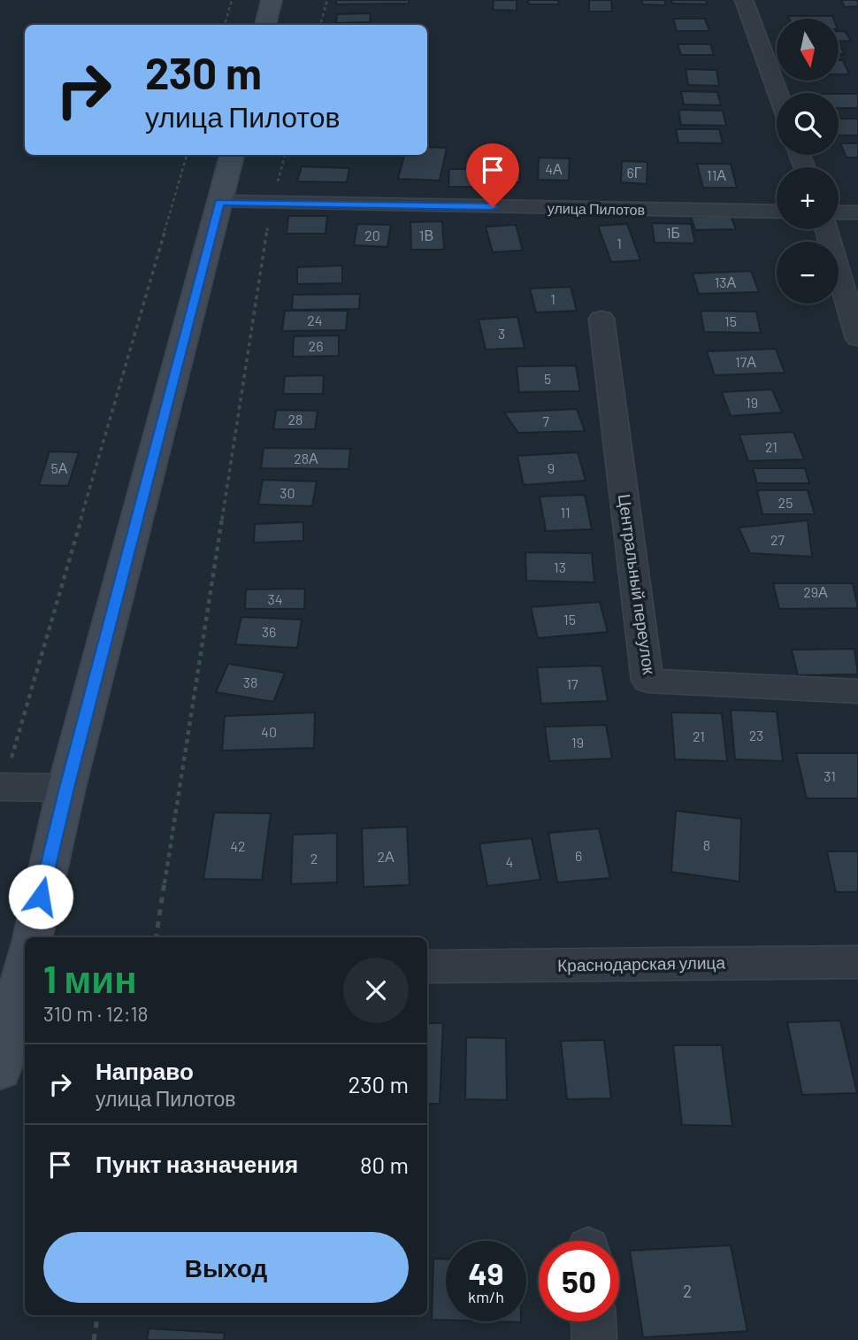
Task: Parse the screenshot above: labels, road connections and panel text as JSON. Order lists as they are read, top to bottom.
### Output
{
  "streets": {
    "street": ["улица Пилотов", "Центральный переулок", "Краснодарская улица"]
  },
  "house_numbers": [
    "4А",
    "6Г",
    "11А",
    "1Б",
    "20",
    "1В",
    "1",
    "13А",
    "1",
    "24",
    "15",
    "3",
    "26",
    "17А",
    "5",
    "19",
    "28",
    "7",
    "21",
    "28А",
    "5А",
    "9",
    "30",
    "25",
    "11",
    "27",
    "13",
    "29А",
    "34",
    "15",
    "36",
    "38",
    "17",
    "40",
    "23",
    "21",
    "19",
    "31",
    "8",
    "42",
    "6",
    "2А",
    "2",
    "4",
    "2"
  ],
  "north": "bottom",
  "page": {
    "map_buttons": ["+", "−"],
    "turn": ["230 m", "улица Пилотов"],
    "heading": ["1 мин", "310 m · 12:18"],
    "list": [
      {
        "name": "Направо",
        "note": "улица Пилотов",
        "value": "230 m"
      },
      {
        "name": "Пункт назначения",
        "value": "80 m"
      }
    ],
    "buttons": "Выход",
    "speed": "49 km/h",
    "limit": "50"
  }
}
